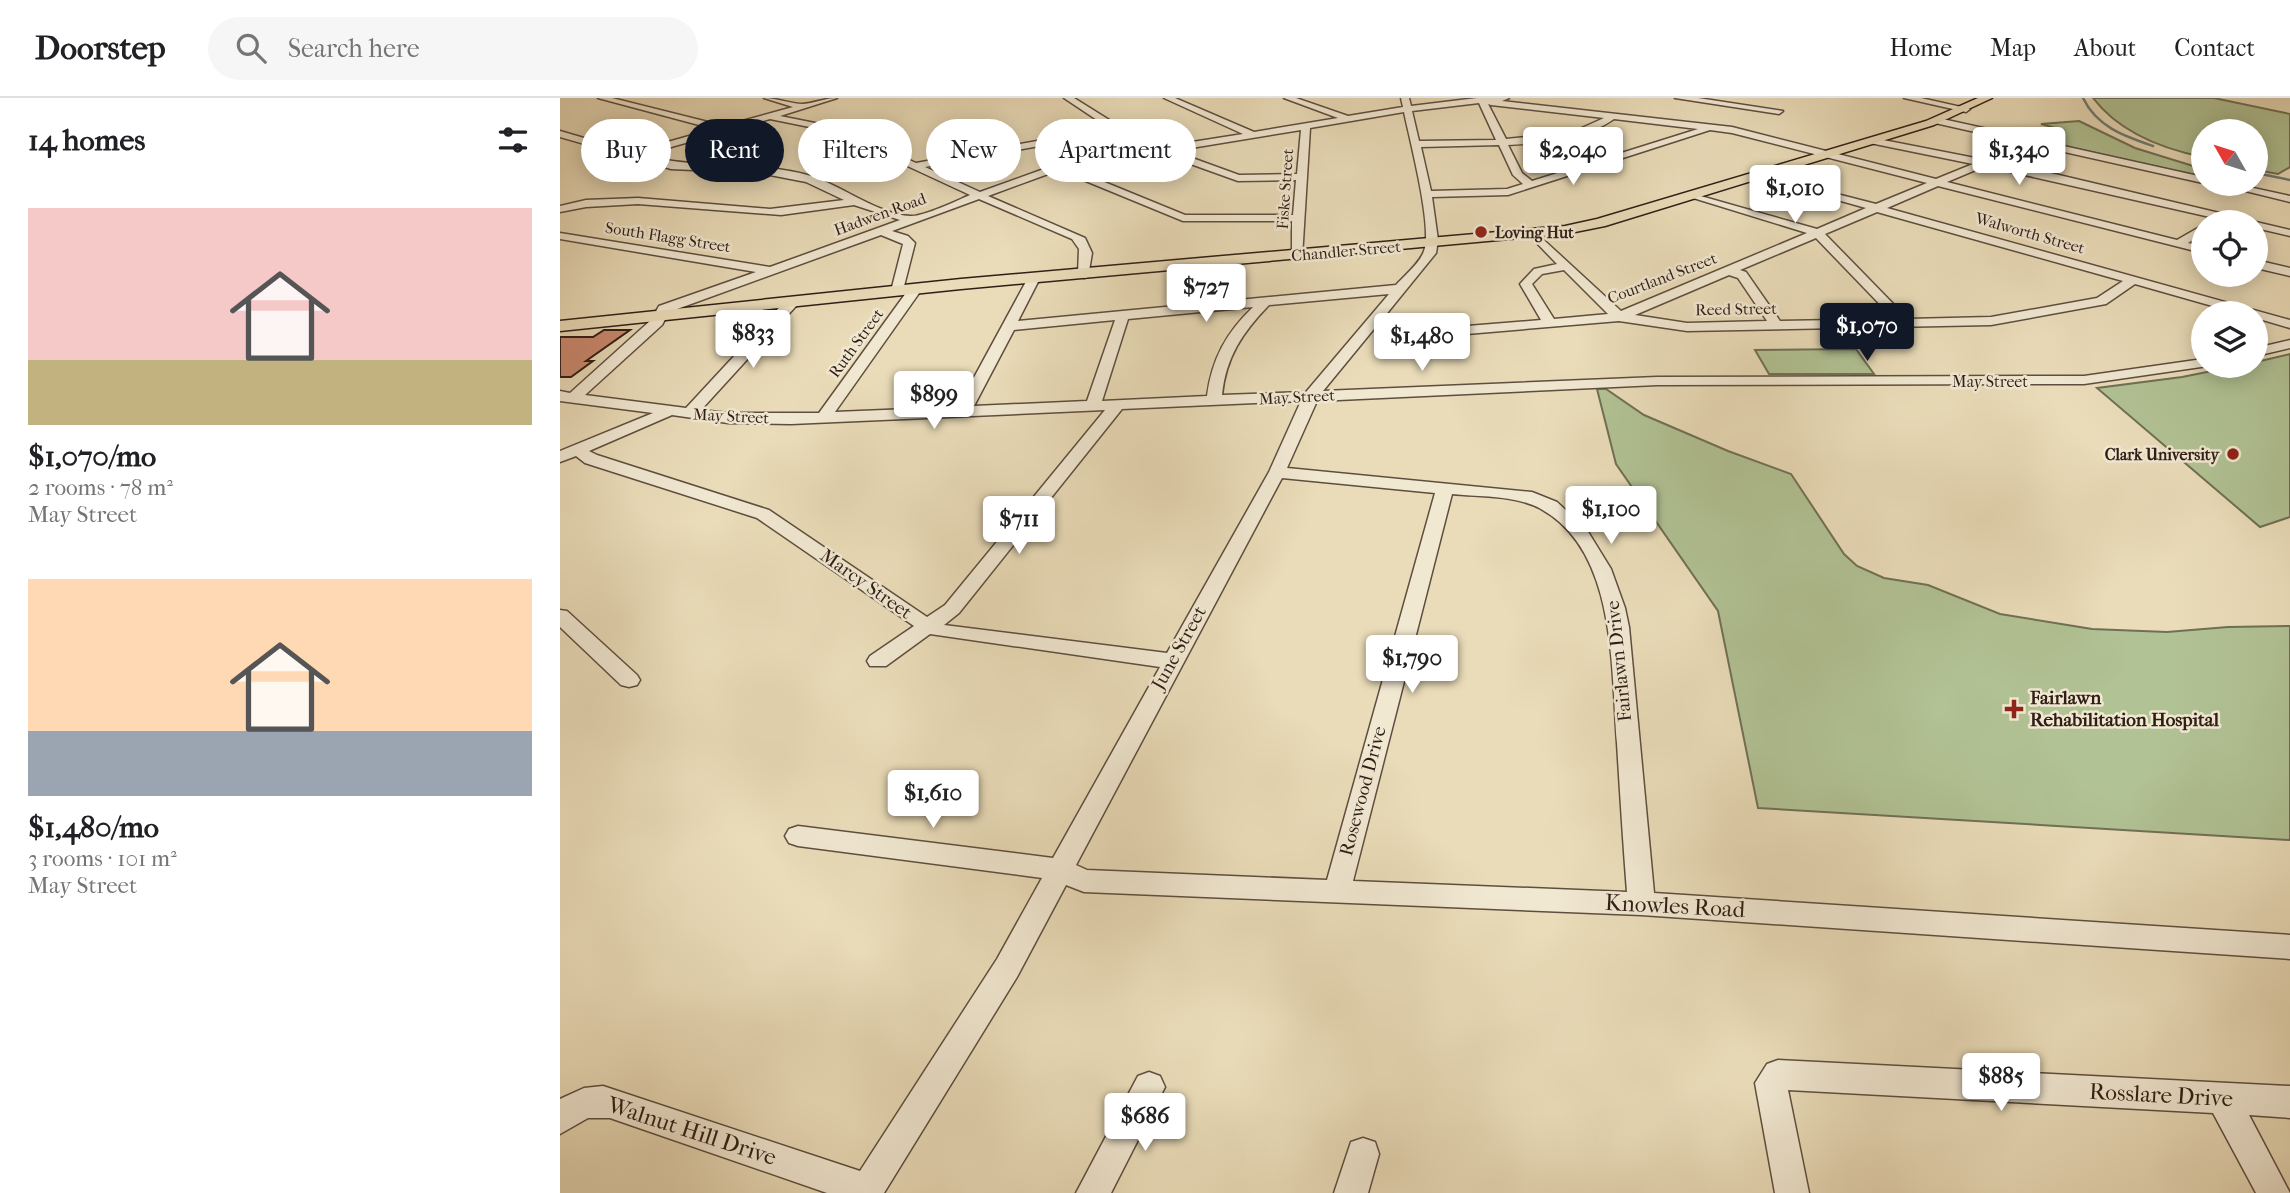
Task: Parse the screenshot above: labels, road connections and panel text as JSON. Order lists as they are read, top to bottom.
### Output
{
  "streets": {
    "main road": ["Chandler Street"],
    "street": [
      "Fiske Street",
      "Hadwen Road",
      "Walworth Street",
      "South Flagg Street",
      "Courtland Street",
      "Reed Street",
      "Ruth Street",
      "May Street",
      "Marcy Street",
      "June Street",
      "Fairlawn Drive",
      "Rosewood Drive",
      "Knowles Road",
      "Rosslare Drive",
      "Walnut Hill Drive"
    ]
  },
  "crossings": [
    ["Fiske Street", "Hadwen Road"],
    ["Fiske Street", "Chandler Street"],
    ["Hadwen Road", "South Flagg Street"],
    ["Hadwen Road", "Chandler Street"],
    ["Hadwen Road", "May Street"],
    ["Walworth Street", "Chandler Street"],
    ["Walworth Street", "Courtland Street"],
    ["Walworth Street", "Reed Street"],
    ["Chandler Street", "Ruth Street"],
    ["Chandler Street", "June Street"],
    ["Courtland Street", "Reed Street"],
    ["Courtland Street", "June Street"],
    ["Ruth Street", "May Street"],
    ["May Street", "June Street"],
    ["Marcy Street", "June Street"],
    ["June Street", "Fairlawn Drive"],
    ["June Street", "Knowles Road"],
    ["June Street", "Walnut Hill Drive"],
    ["Fairlawn Drive", "Rosewood Drive"],
    ["Fairlawn Drive", "Knowles Road"],
    ["Rosewood Drive", "Knowles Road"]
  ],
  "places": {
    "other": ["Loving Hut", "Clark University"],
    "health": ["Fairlawn Rehabilitation Hospital"]
  },
  "north": "top left",
  "page": {
    "header": "Doorstep",
    "search": "Search here",
    "nav": [
      "Home",
      "Map",
      "About",
      "Contact"
    ],
    "heading": "14 homes",
    "chip": [
      "Buy",
      "Rent",
      "Filters",
      "New",
      "Apartment"
    ],
    "price": [
      "$2,040",
      "$1,340",
      "$1,010",
      "$727",
      "$1,070",
      "$833",
      "$1,480",
      "$899",
      "$1,100",
      "$711",
      "$1,790",
      "$1,610",
      "$885",
      "$686"
    ],
    "list": [
      {
        "name": "$1,070/mo",
        "note": "2 rooms · 78 m² · May Street"
      },
      {
        "name": "$1,480/mo",
        "note": "3 rooms · 101 m² · May Street"
      }
    ]
  }
}
